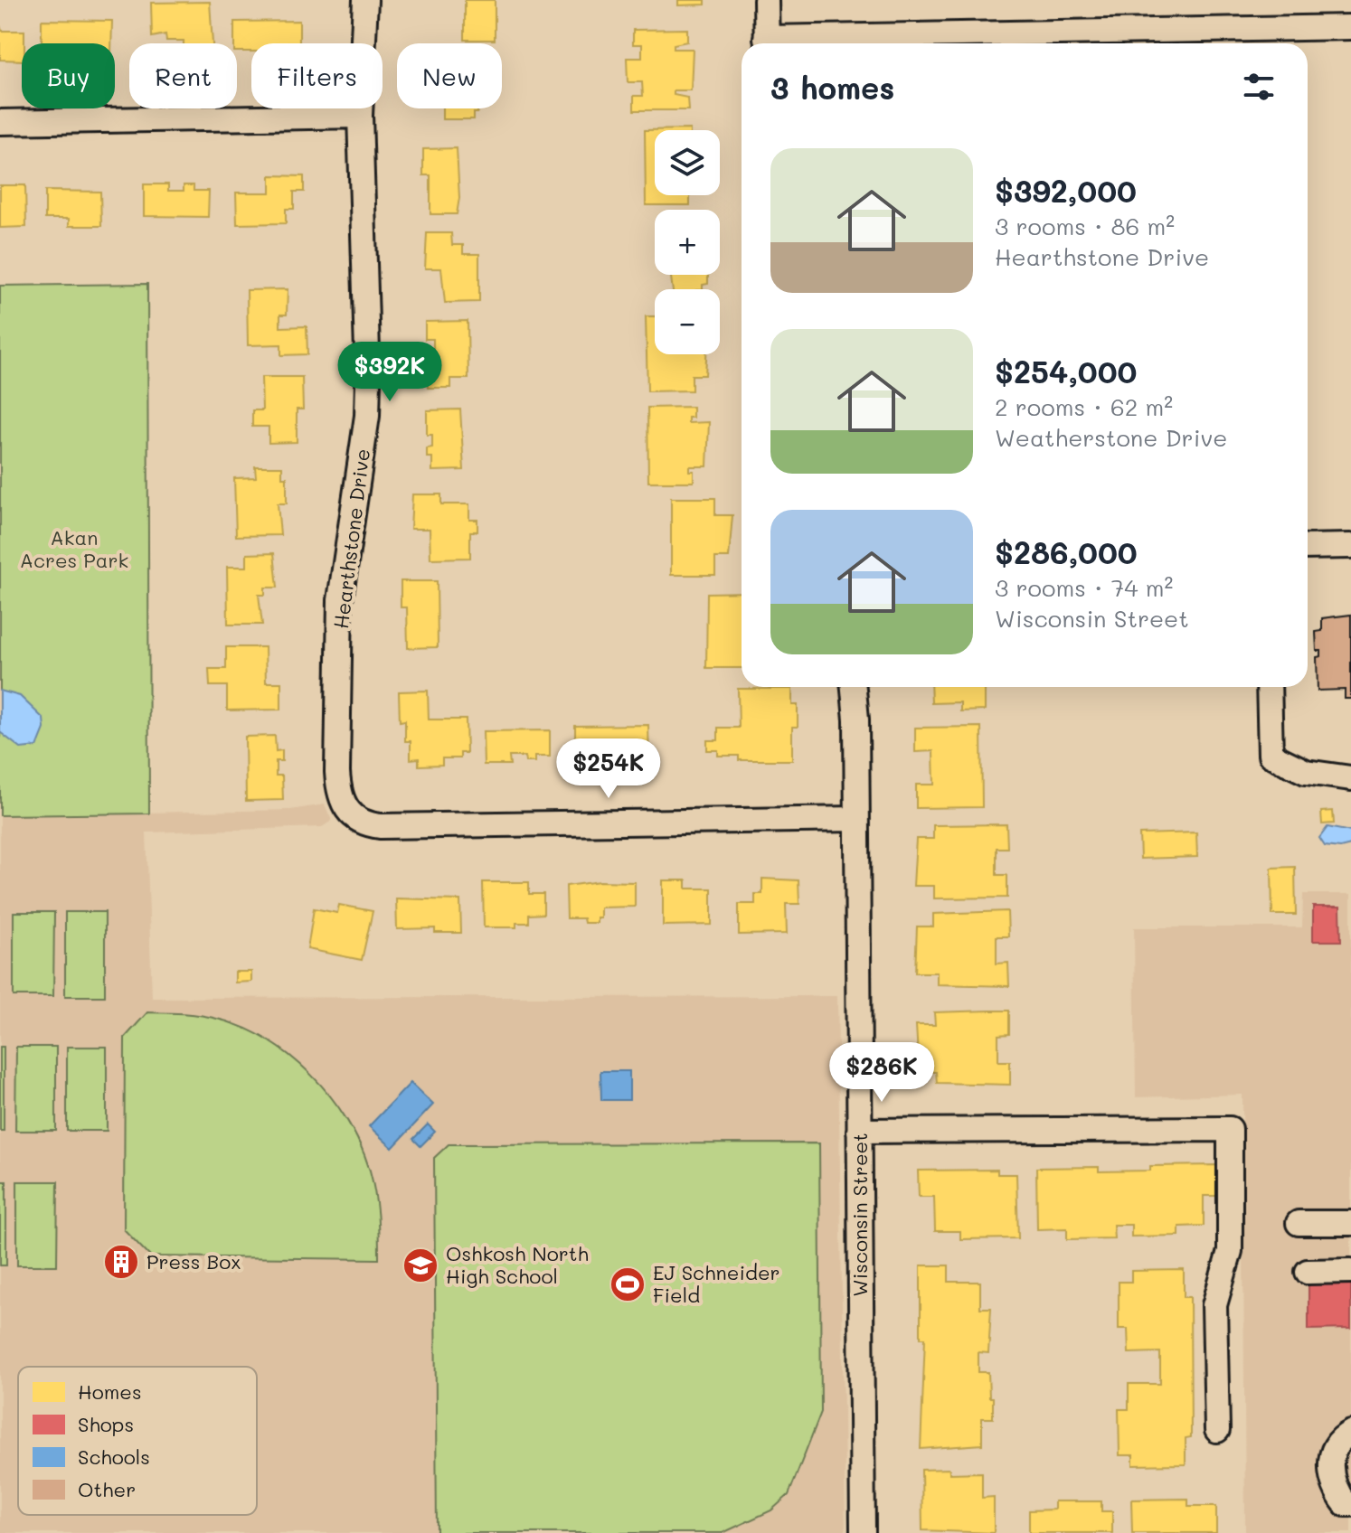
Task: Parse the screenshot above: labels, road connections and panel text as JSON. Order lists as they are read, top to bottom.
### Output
{
  "streets": {
    "street": ["Hearthstone Drive", "Wisconsin Street"]
  },
  "crossings": [
    ["Hearthstone Drive", "Wisconsin Street"]
  ],
  "parks": ["Akan Acres Park"],
  "places": {
    "building": ["Press Box"],
    "school or university": ["Oshkosh North High School"],
    "sports": ["EJ Schneider Field"]
  },
  "legend": [
    "Homes",
    "Shops",
    "Schools",
    "Other"
  ],
  "page": {
    "chip": [
      "Buy",
      "Rent",
      "Filters",
      "New"
    ],
    "heading": "3 homes",
    "map_buttons": ["+", "−"],
    "list": [
      {
        "name": "$392,000",
        "note": "3 rooms · 86 m² · Hearthstone Drive"
      },
      {
        "name": "$254,000",
        "note": "2 rooms · 62 m² · Weatherstone Drive"
      },
      {
        "name": "$286,000",
        "note": "3 rooms · 74 m² · Wisconsin Street"
      }
    ],
    "price": ["$392K", "$254K", "$286K"]
  }
}
